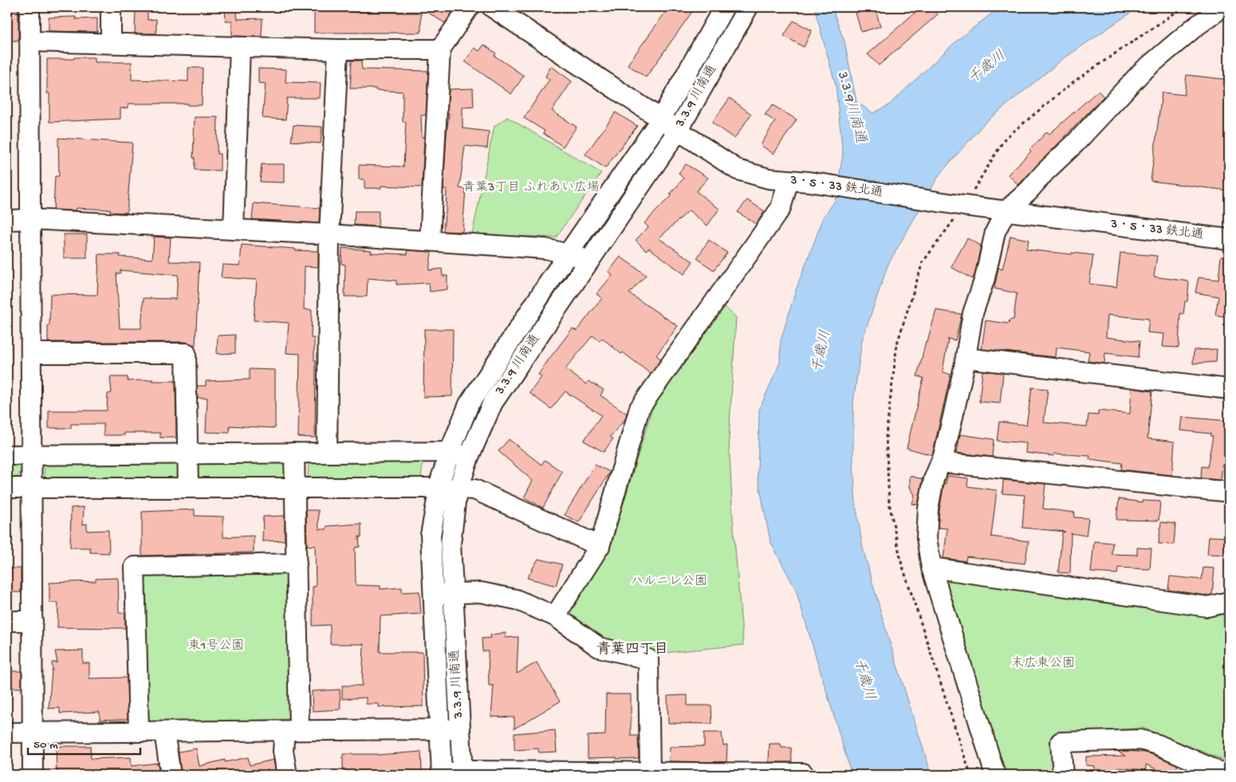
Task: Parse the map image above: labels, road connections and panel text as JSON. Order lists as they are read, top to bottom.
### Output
{
  "streets": {
    "street": ["3.3.9 川南通", "3・5・33 鉄北通"]
  },
  "crossings": [
    ["3.3.9 川南通", "3・5・33 鉄北通"]
  ],
  "districts": ["青葉四丁目"],
  "water": ["千歳川", "3.3.9川南通"],
  "parks": [
    "青葉3丁目 ふれあい広場",
    "ハルニレ公園",
    "東1号公園",
    "末広東公園"
  ],
  "scale_bar": "50 m"
}
